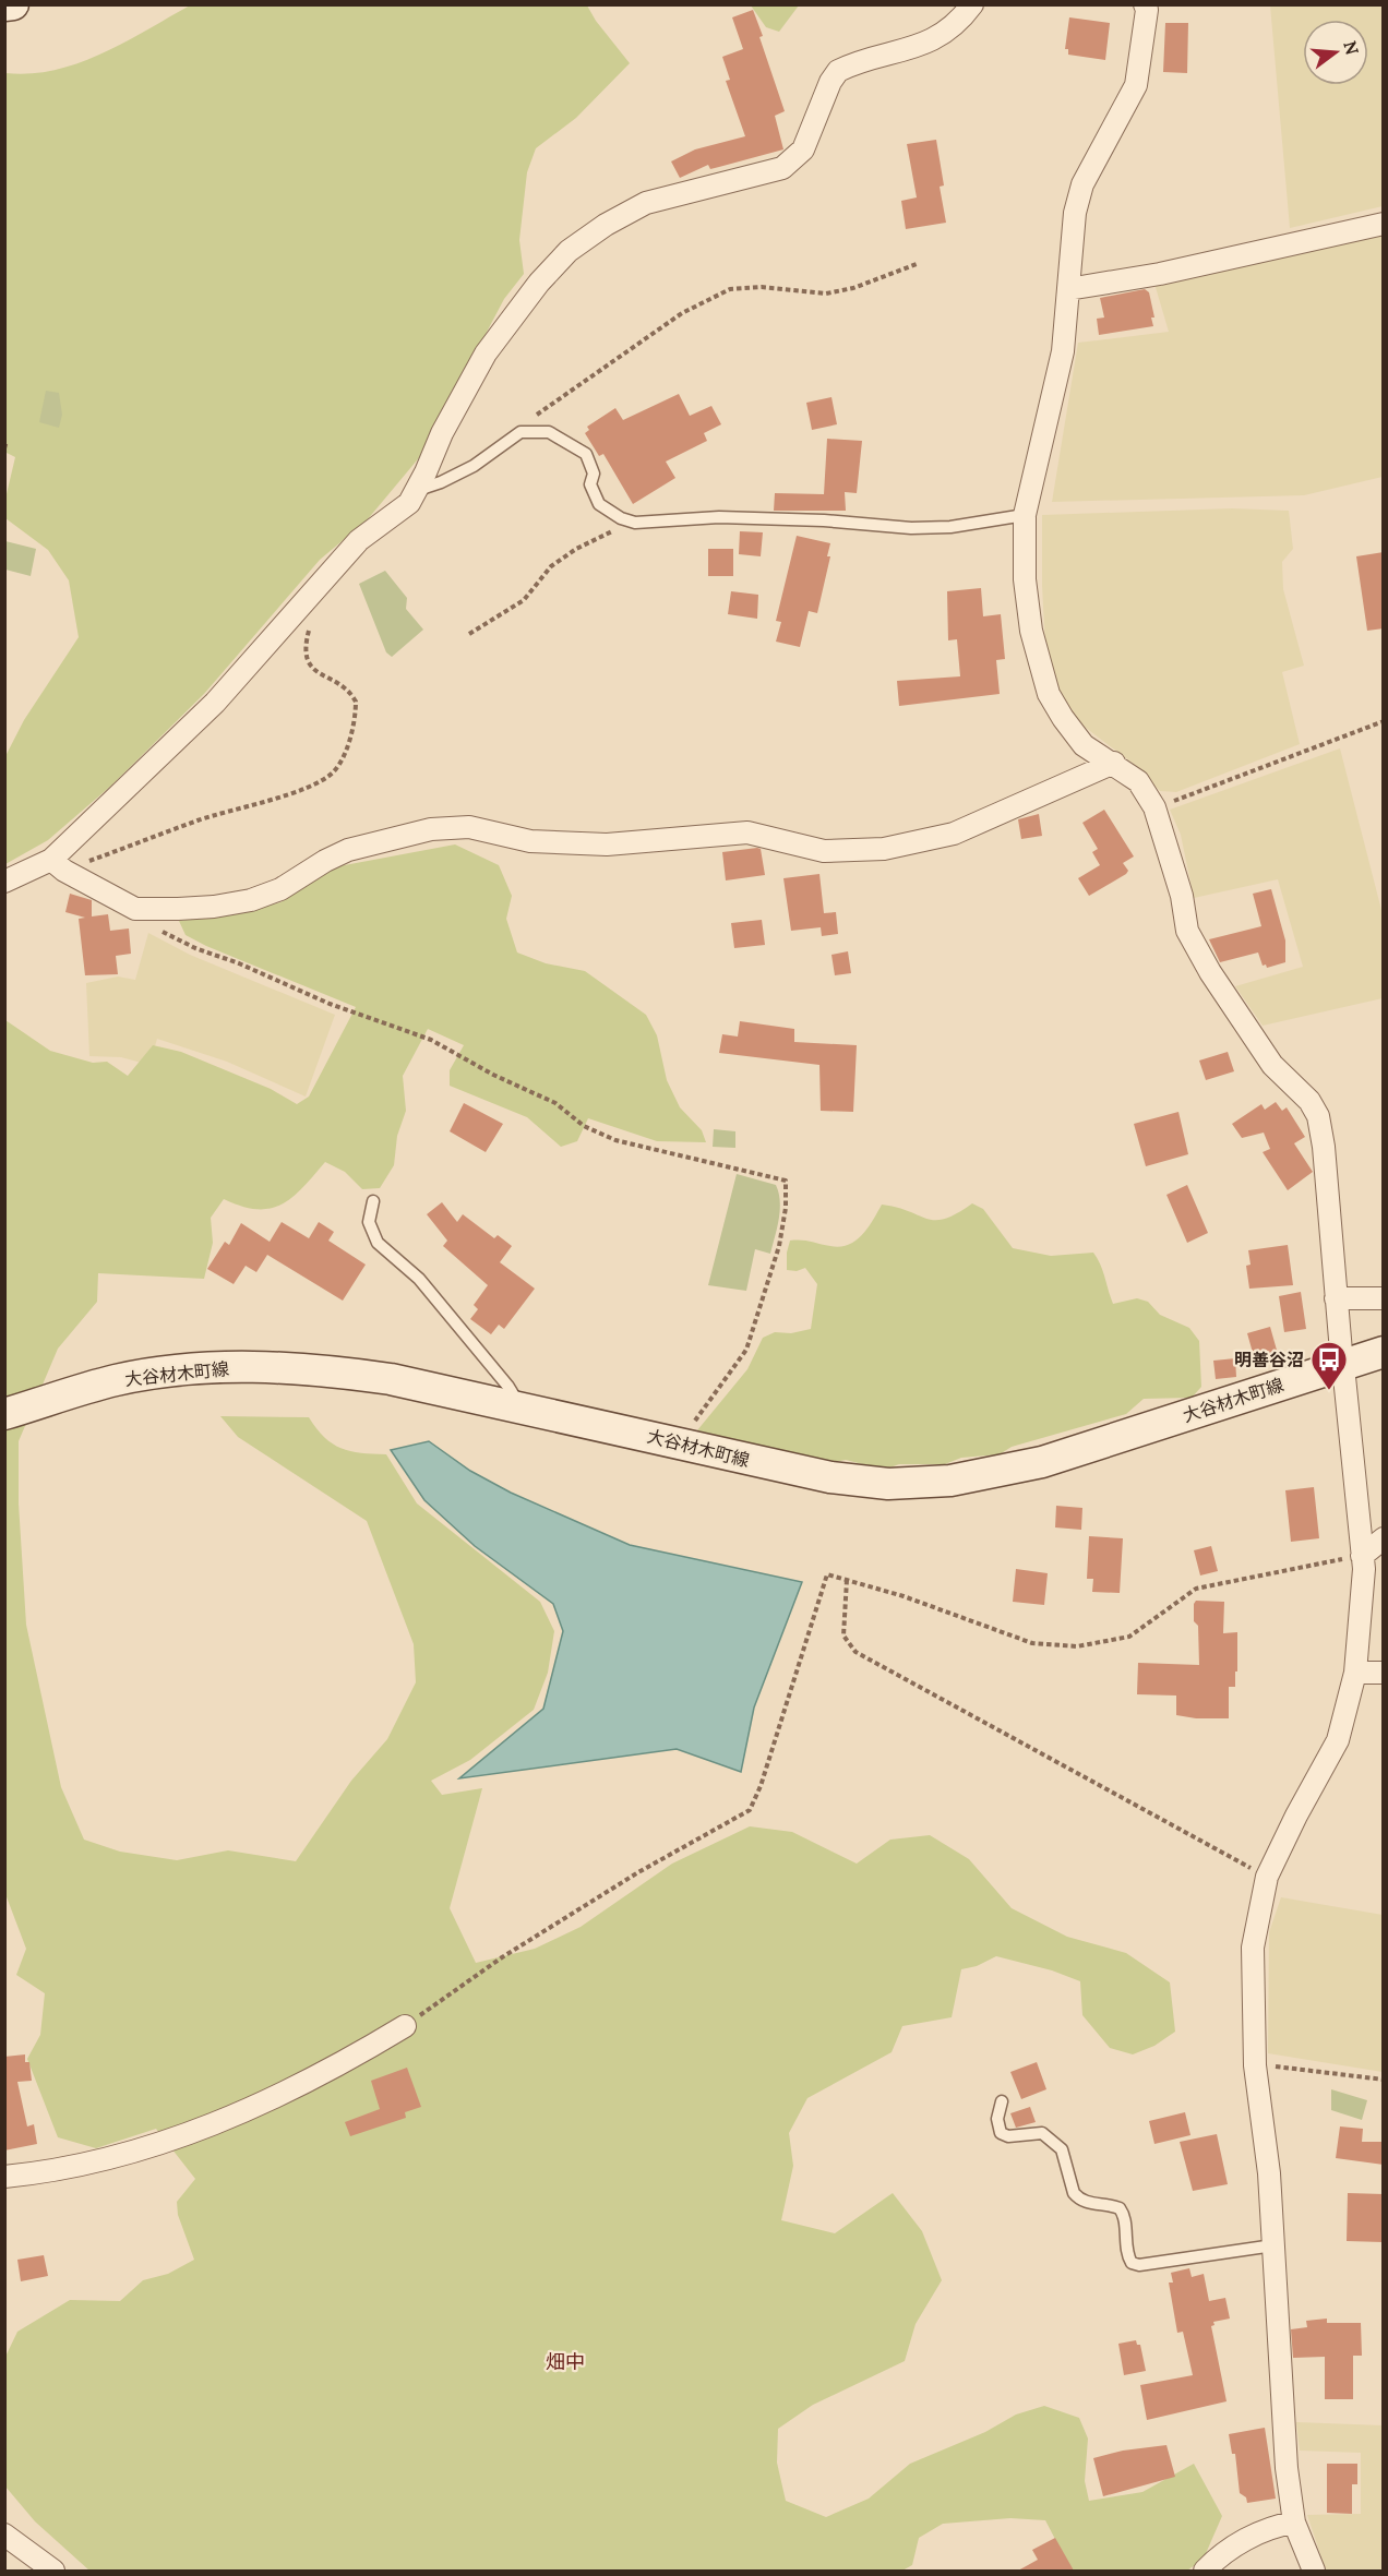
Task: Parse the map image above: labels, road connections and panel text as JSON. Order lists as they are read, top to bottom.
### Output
{
  "streets": {
    "main road": ["大谷材木町線"]
  },
  "districts": ["畑中"],
  "places": {
    "bus stop": ["明善谷沼"]
  },
  "north": "right"
}
